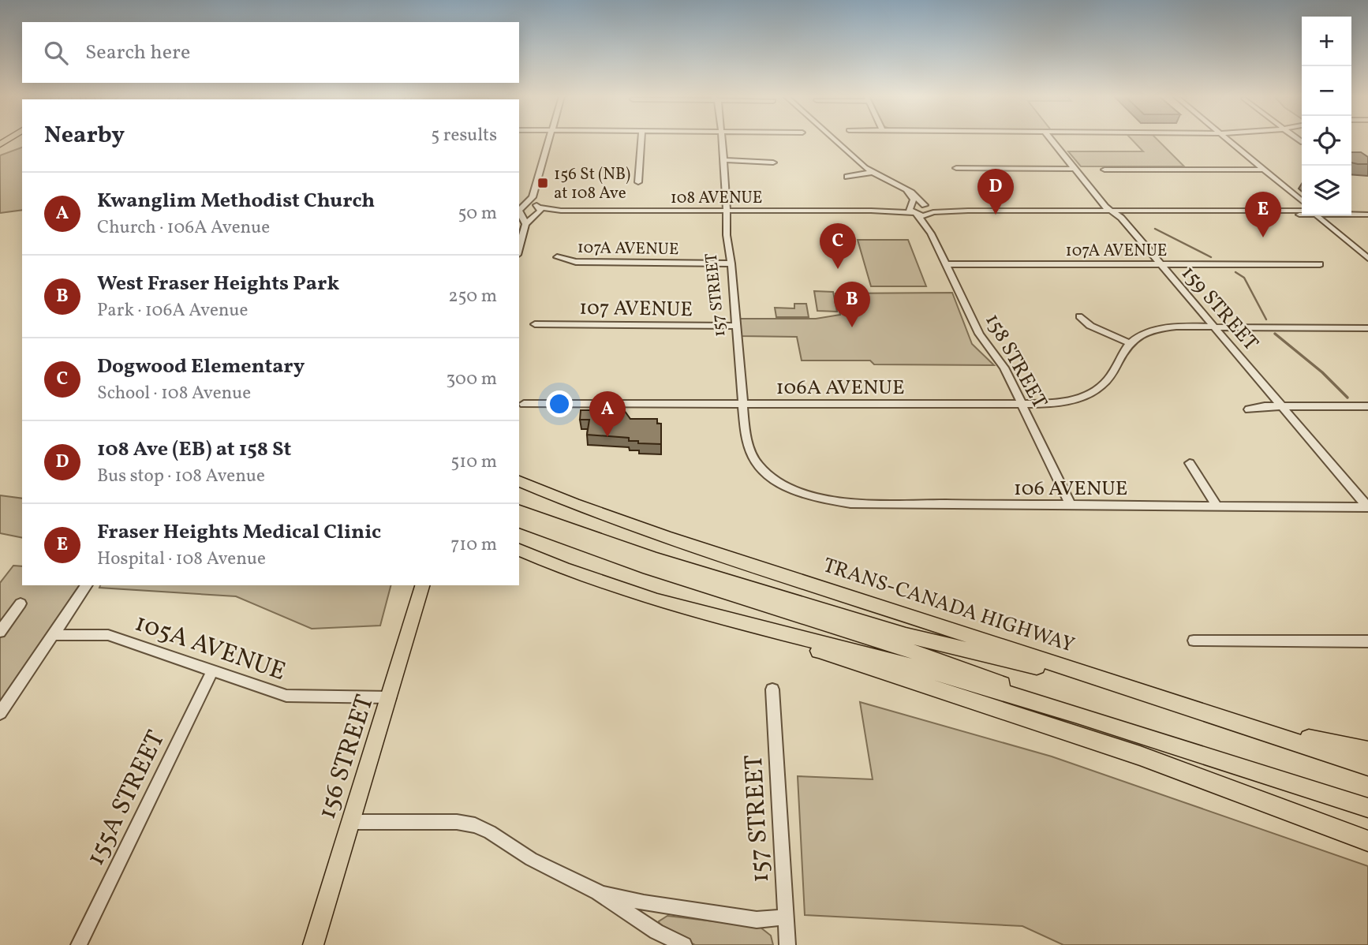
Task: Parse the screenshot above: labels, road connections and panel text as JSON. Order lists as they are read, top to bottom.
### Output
{
  "streets": {
    "highway": ["TRANS-CANADA HIGHWAY"],
    "main road": ["156 STREET"],
    "street": [
      "108 AVENUE",
      "107A AVENUE",
      "157 STREET",
      "107 AVENUE",
      "159 STREET",
      "158 STREET",
      "106A AVENUE",
      "106 AVENUE",
      "105A AVENUE",
      "155A STREET"
    ]
  },
  "crossings": [
    ["108 AVENUE", "157 STREET"],
    ["108 AVENUE", "158 STREET"],
    ["107A AVENUE", "157 STREET"],
    ["107A AVENUE", "159 STREET"],
    ["107A AVENUE", "158 STREET"],
    ["157 STREET", "107 AVENUE"],
    ["157 STREET", "106A AVENUE"],
    ["157 STREET", "106 AVENUE"],
    ["159 STREET", "106 AVENUE"],
    ["158 STREET", "106A AVENUE"],
    ["158 STREET", "106 AVENUE"],
    ["105A AVENUE", "156 STREET"],
    ["105A AVENUE", "155A STREET"]
  ],
  "places": {
    "transit": ["156 St (NB) at 108 Ave"]
  },
  "page": {
    "map_buttons": ["+", "−"],
    "search": "Search here",
    "heading": ["Nearby", "5 results"],
    "pins": [
      "D",
      "E",
      "C",
      "B",
      "A"
    ],
    "list": [
      {
        "mark": "A",
        "name": "Kwanglim Methodist Church",
        "note": "Church · 106A Avenue",
        "value": "50 m"
      },
      {
        "mark": "B",
        "name": "West Fraser Heights Park",
        "note": "Park · 106A Avenue",
        "value": "250 m"
      },
      {
        "mark": "C",
        "name": "Dogwood Elementary",
        "note": "School · 108 Avenue",
        "value": "300 m"
      },
      {
        "mark": "D",
        "name": "108 Ave (EB) at 158 St",
        "note": "Bus stop · 108 Avenue",
        "value": "510 m"
      },
      {
        "mark": "E",
        "name": "Fraser Heights Medical Clinic",
        "note": "Hospital · 108 Avenue",
        "value": "710 m"
      }
    ]
  }
}
